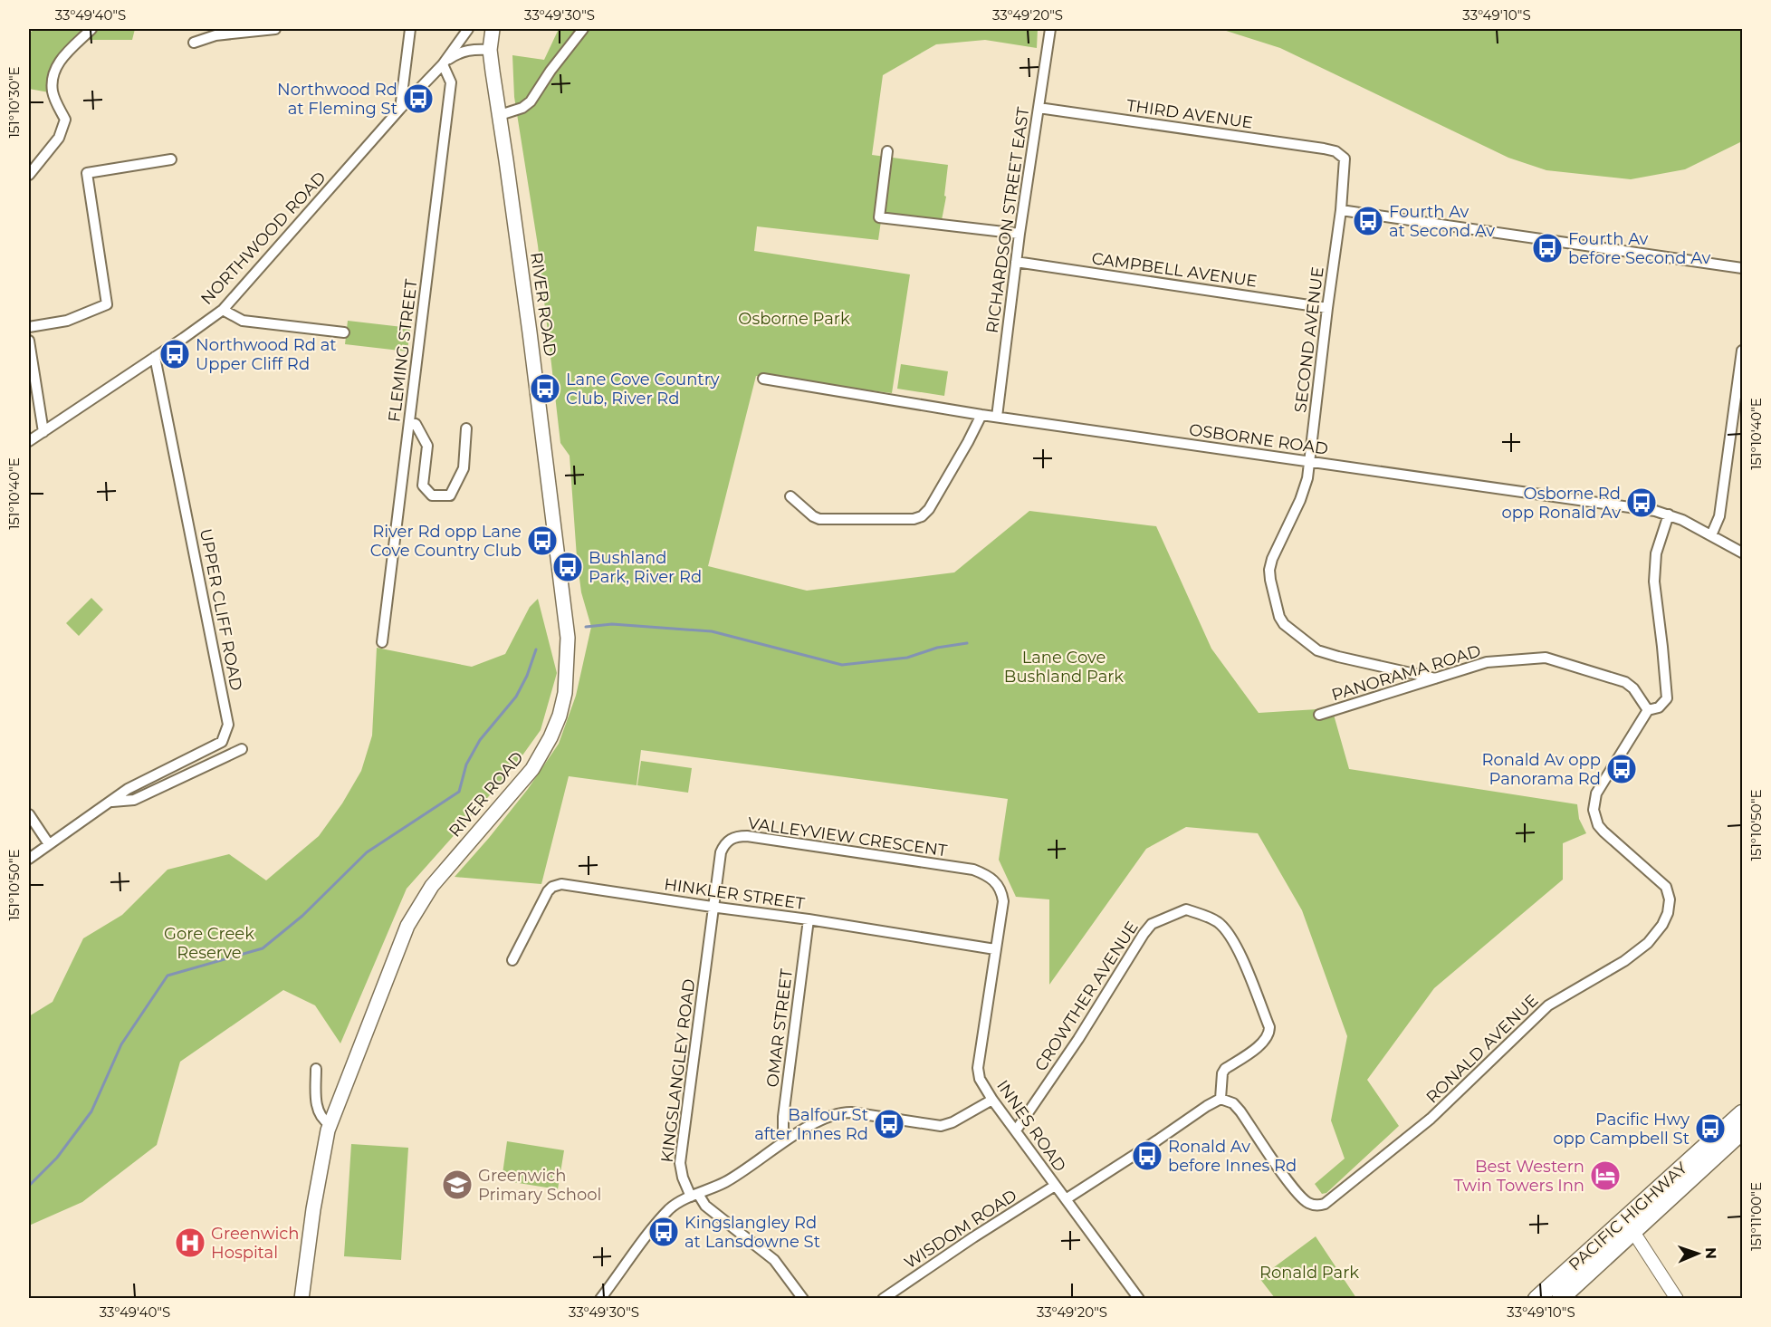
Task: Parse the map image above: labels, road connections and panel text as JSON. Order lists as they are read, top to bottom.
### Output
{
  "streets": {
    "main road": ["RIVER ROAD", "PACIFIC HIGHWAY"],
    "street": [
      "THIRD AVENUE",
      "RICHARDSON STREET EAST",
      "NORTHWOOD ROAD",
      "CAMPBELL AVENUE",
      "SECOND AVENUE",
      "FLEMING STREET",
      "OSBORNE ROAD",
      "UPPER CLIFF ROAD",
      "PANORAMA ROAD",
      "VALLEYVIEW CRESCENT",
      "HINKLER STREET",
      "CROWTHER AVENUE",
      "OMAR STREET",
      "RONALD AVENUE",
      "KINGSLANGLEY ROAD",
      "INNES ROAD",
      "WISDOM ROAD"
    ]
  },
  "crossings": [
    ["THIRD AVENUE", "RICHARDSON STREET EAST"],
    ["THIRD AVENUE", "SECOND AVENUE"],
    ["RICHARDSON STREET EAST", "CAMPBELL AVENUE"],
    ["RICHARDSON STREET EAST", "OSBORNE ROAD"],
    ["NORTHWOOD ROAD", "RIVER ROAD"],
    ["NORTHWOOD ROAD", "FLEMING STREET"],
    ["NORTHWOOD ROAD", "UPPER CLIFF ROAD"],
    ["CAMPBELL AVENUE", "SECOND AVENUE"],
    ["SECOND AVENUE", "OSBORNE ROAD"],
    ["SECOND AVENUE", "PANORAMA ROAD"],
    ["OSBORNE ROAD", "RONALD AVENUE"],
    ["PANORAMA ROAD", "RONALD AVENUE"],
    ["VALLEYVIEW CRESCENT", "HINKLER STREET"],
    ["VALLEYVIEW CRESCENT", "KINGSLANGLEY ROAD"],
    ["VALLEYVIEW CRESCENT", "INNES ROAD"],
    ["HINKLER STREET", "OMAR STREET"],
    ["HINKLER STREET", "KINGSLANGLEY ROAD"],
    ["HINKLER STREET", "INNES ROAD"],
    ["CROWTHER AVENUE", "RONALD AVENUE"],
    ["CROWTHER AVENUE", "INNES ROAD"],
    ["INNES ROAD", "WISDOM ROAD"]
  ],
  "parks": [
    "Osborne Park",
    "Lane Cove Bushland Park",
    "Gore Creek Reserve",
    "Ronald Park"
  ],
  "places": {
    "bus stop": [
      "Northwood Rd at Fleming St",
      "Fourth Av at Second Av",
      "Fourth Av before Second Av",
      "Northwood Rd at Upper Cliff Rd",
      "Lane Cove Country Club, River Rd",
      "Osborne Rd opp Ronald Av",
      "River Rd opp Lane Cove Country Club",
      "Bushland Park, River Rd",
      "Ronald Av opp Panorama Rd",
      "Balfour St after Innes Rd",
      "Pacific Hwy opp Campbell St",
      "Ronald Av before Innes Rd",
      "Kingslangley Rd at Lansdowne St"
    ],
    "hotel": ["Best Western Twin Towers Inn"],
    "school or university": ["Greenwich Primary School"],
    "hospital": ["Greenwich Hospital"]
  },
  "north": "right",
  "coordinates": [
    "33°49'40\"S",
    "33°49'30\"S",
    "33°49'20\"S",
    "33°49'10\"S",
    "151°10'30\"E",
    "151°10'40\"E",
    "151°10'50\"E",
    "151°11'00\"E"
  ]
}
